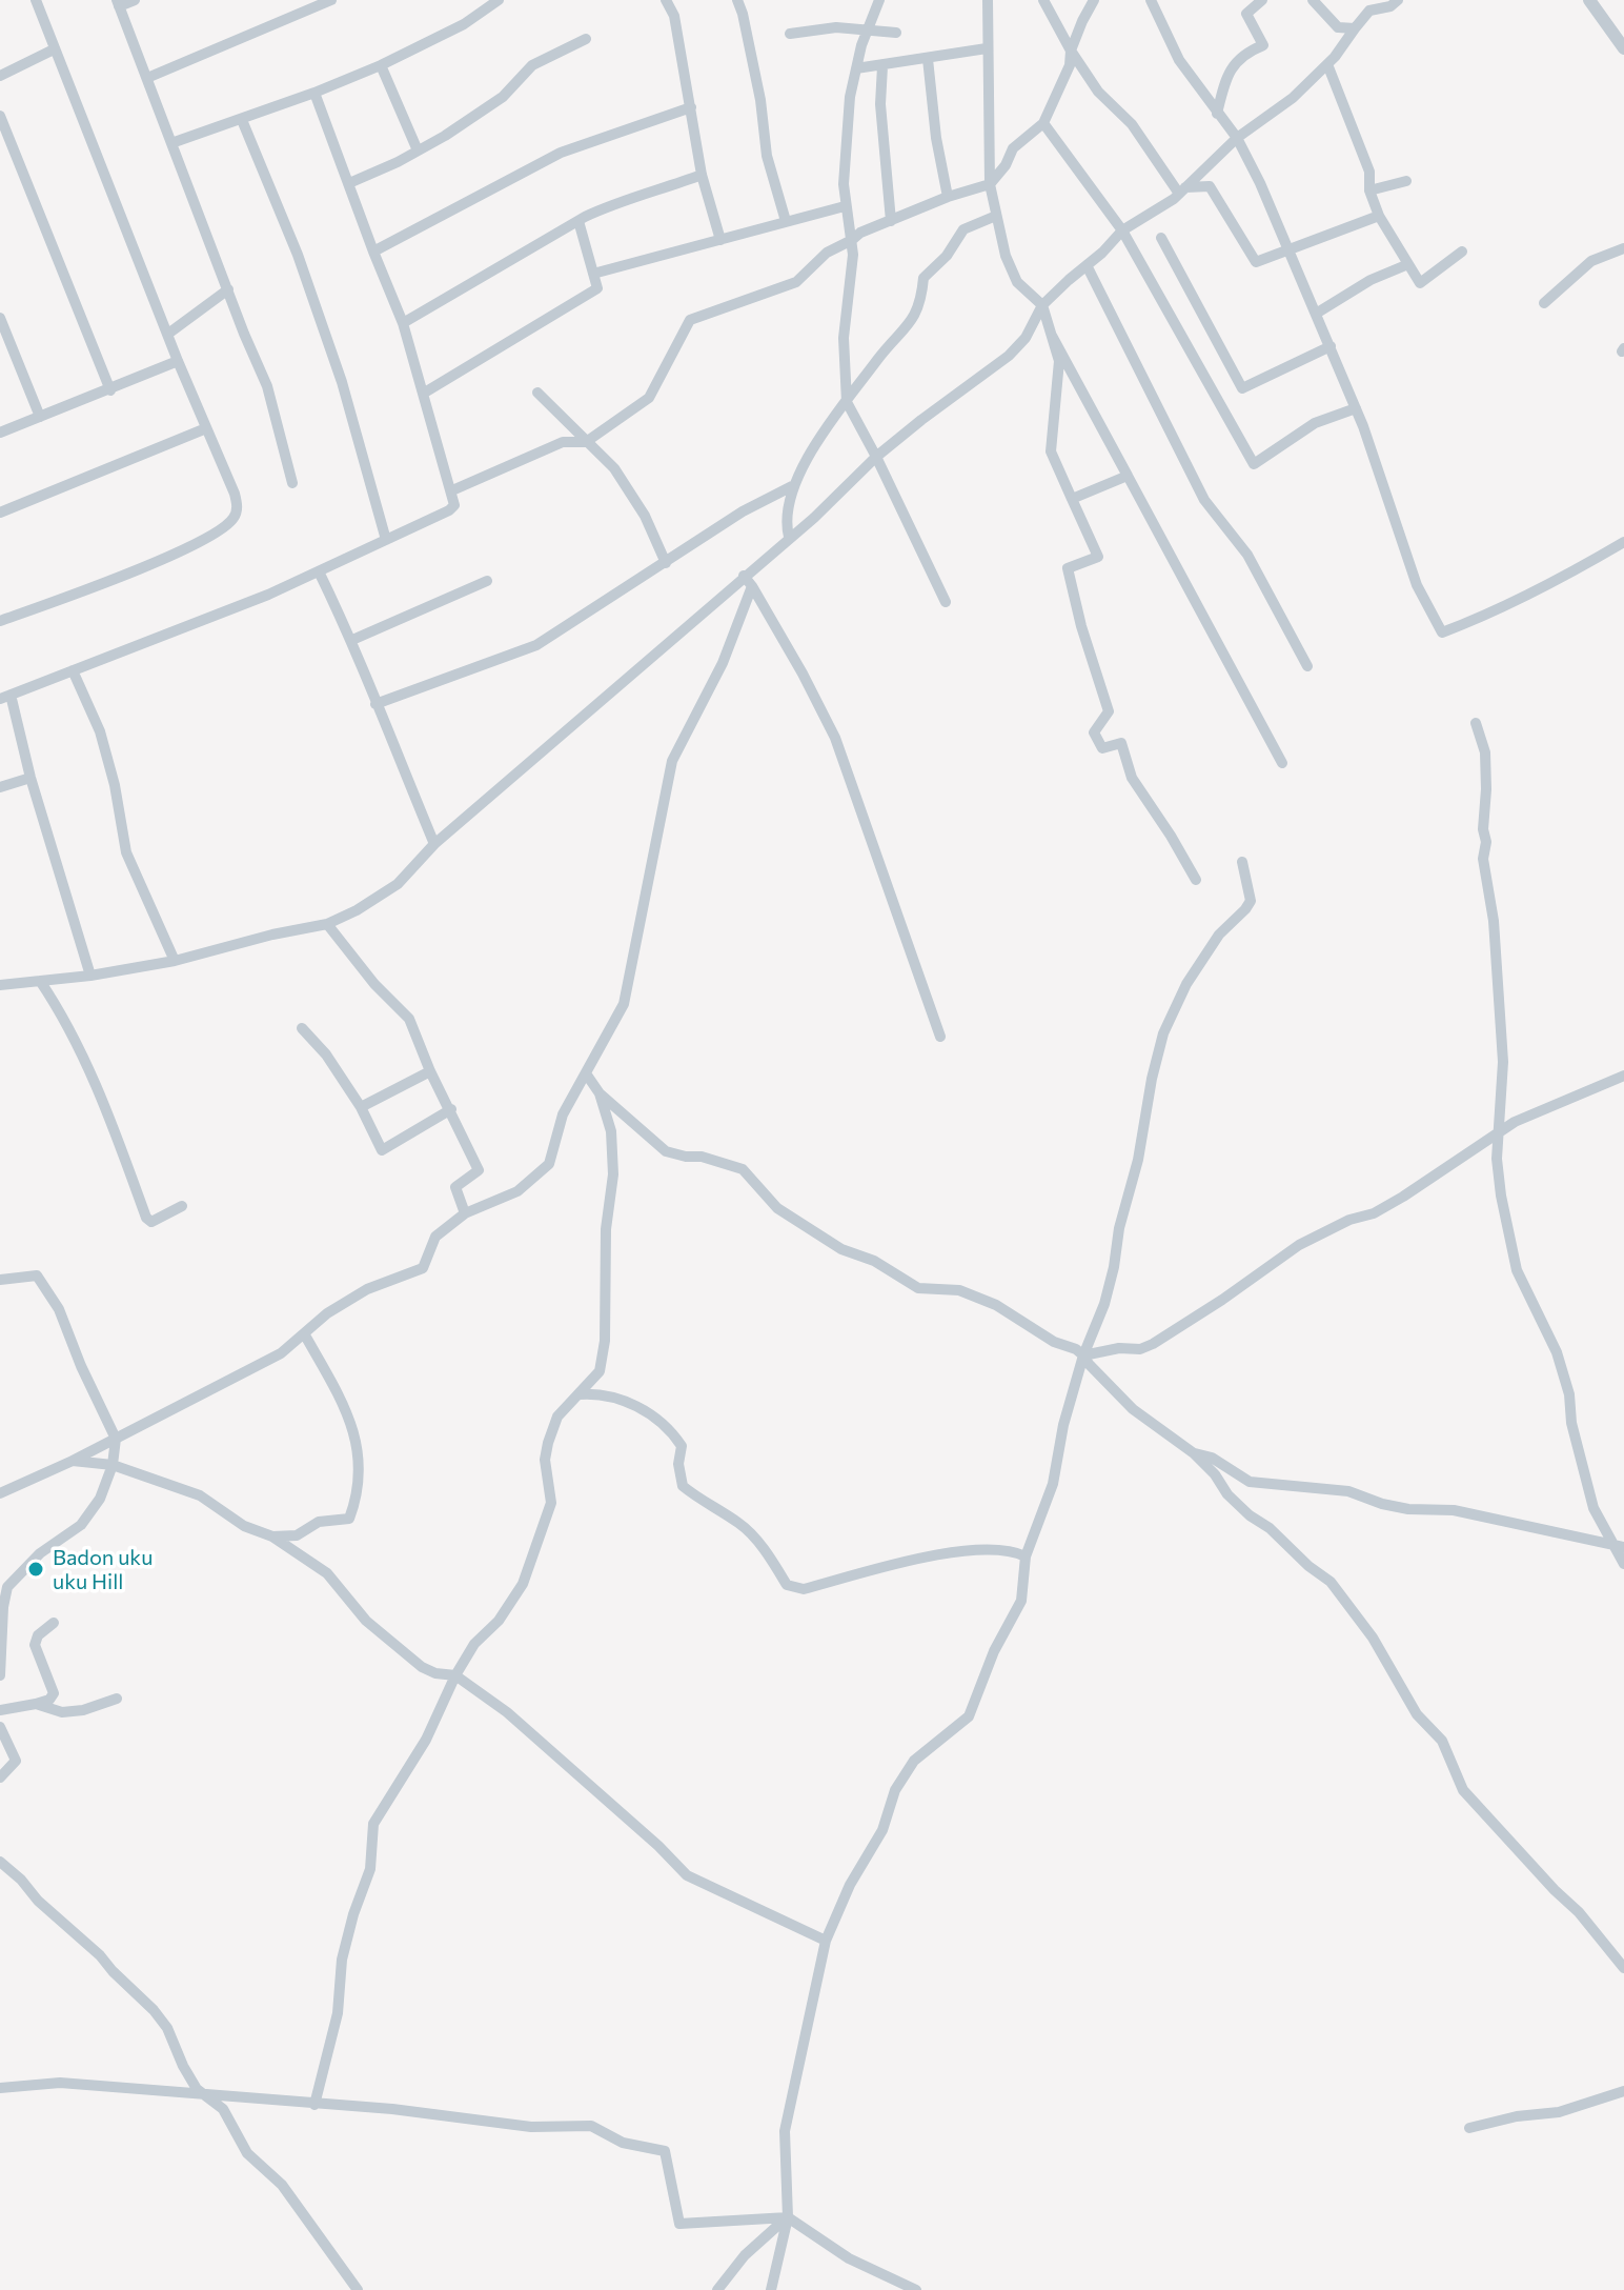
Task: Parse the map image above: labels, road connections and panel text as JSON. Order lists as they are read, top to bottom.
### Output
{
  "places": ["Badon uku uku Hill"]
}
